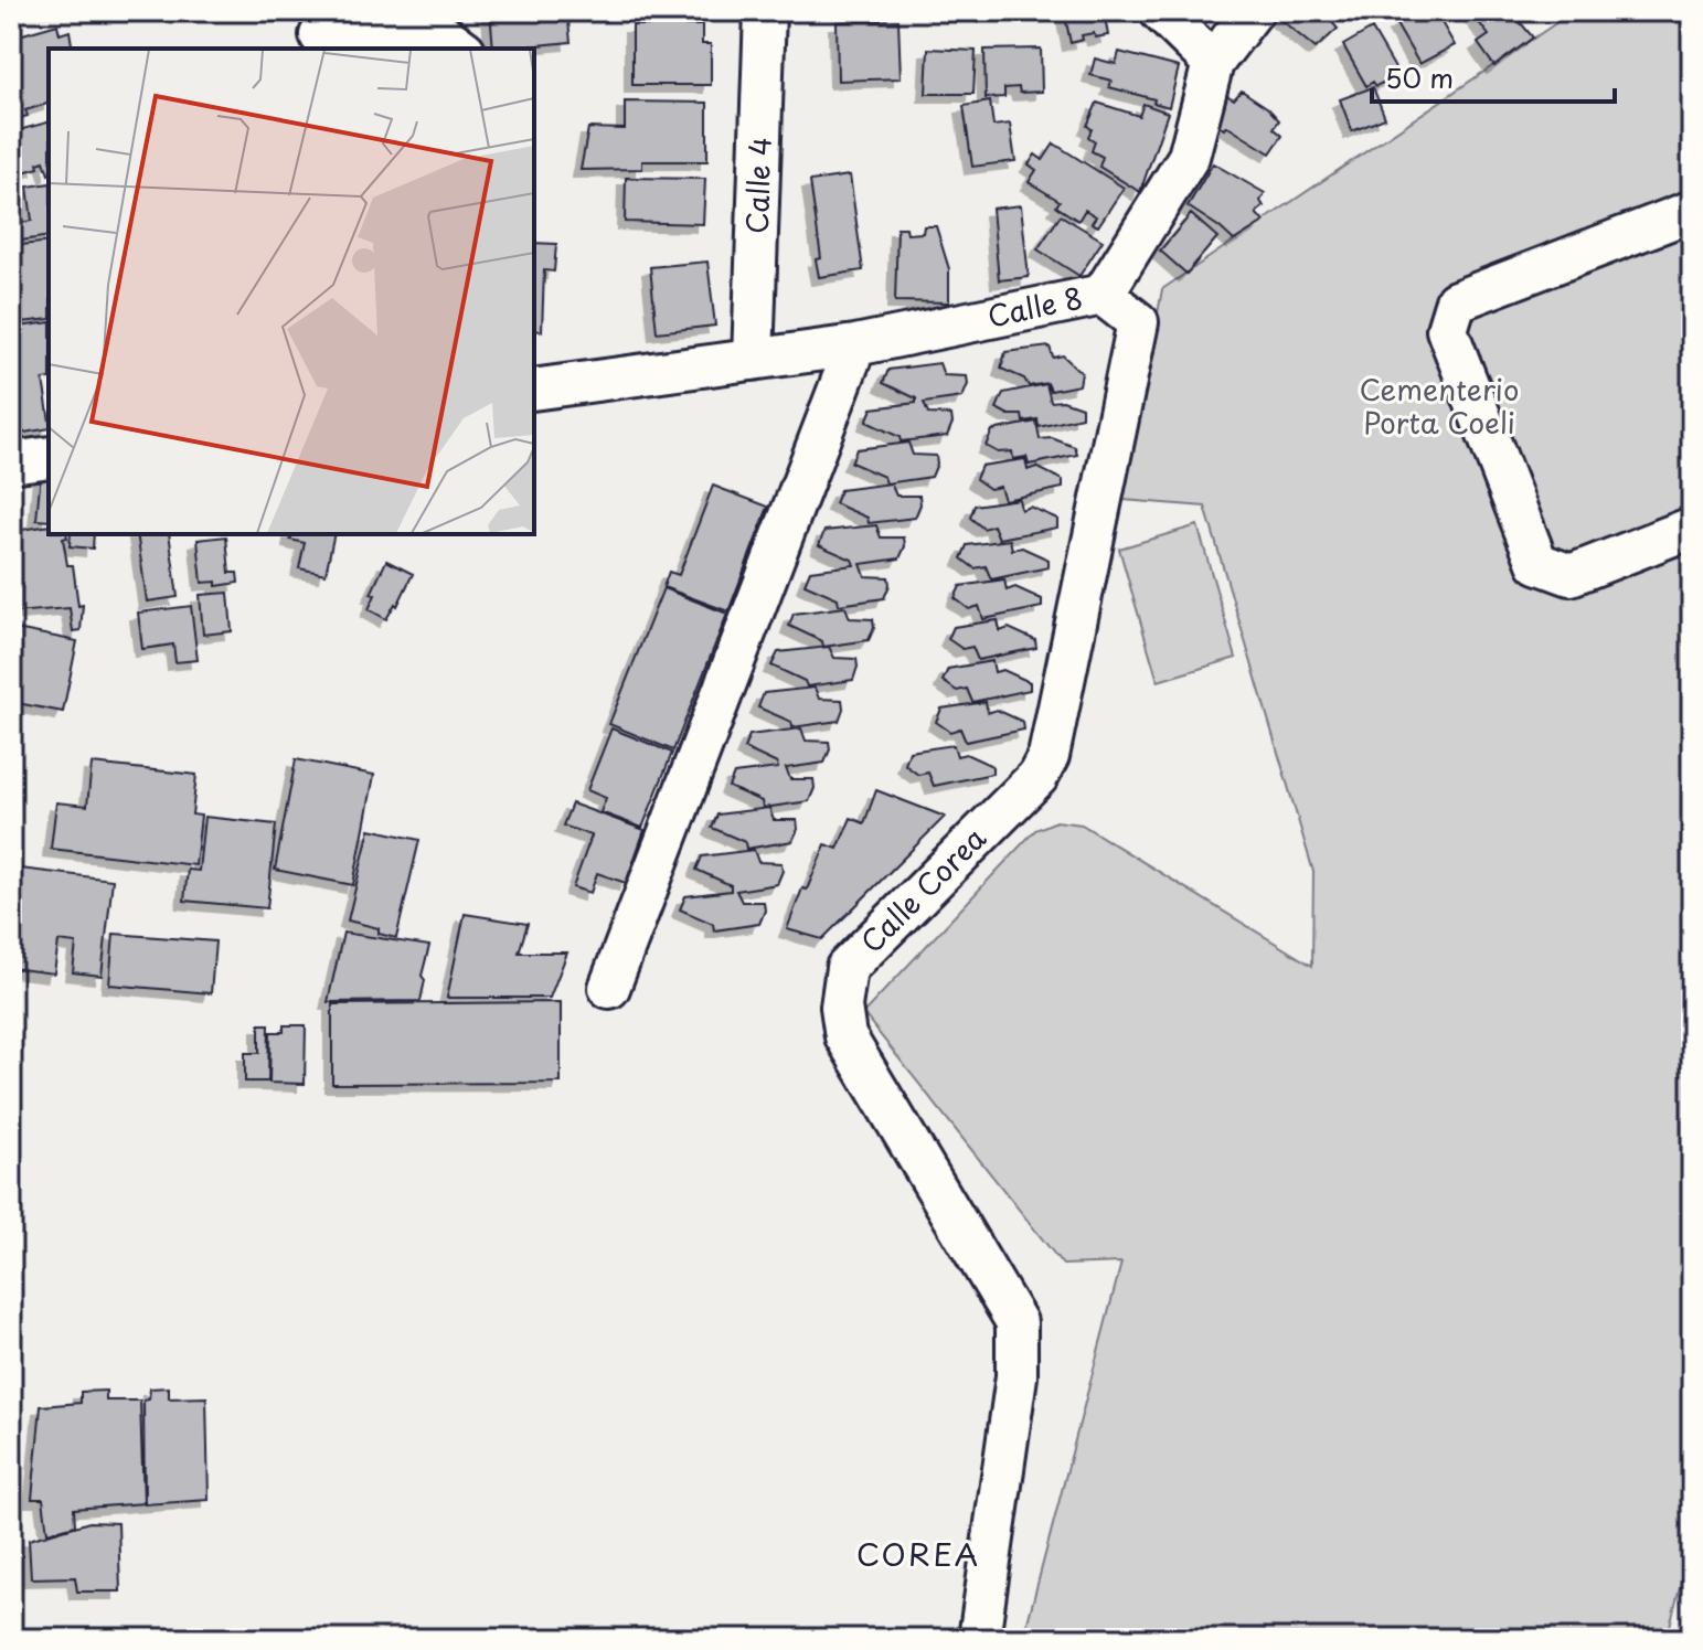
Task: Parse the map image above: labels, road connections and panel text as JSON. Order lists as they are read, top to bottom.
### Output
{
  "streets": {
    "street": ["Calle 4", "Calle 8", "Calle Corea"]
  },
  "crossings": [
    ["Calle 4", "Calle 8"],
    ["Calle 8", "Calle Corea"]
  ],
  "districts": ["COREA"],
  "parks": ["Cementerio Porta Coeli"],
  "scale_bar": "50 m"
}
